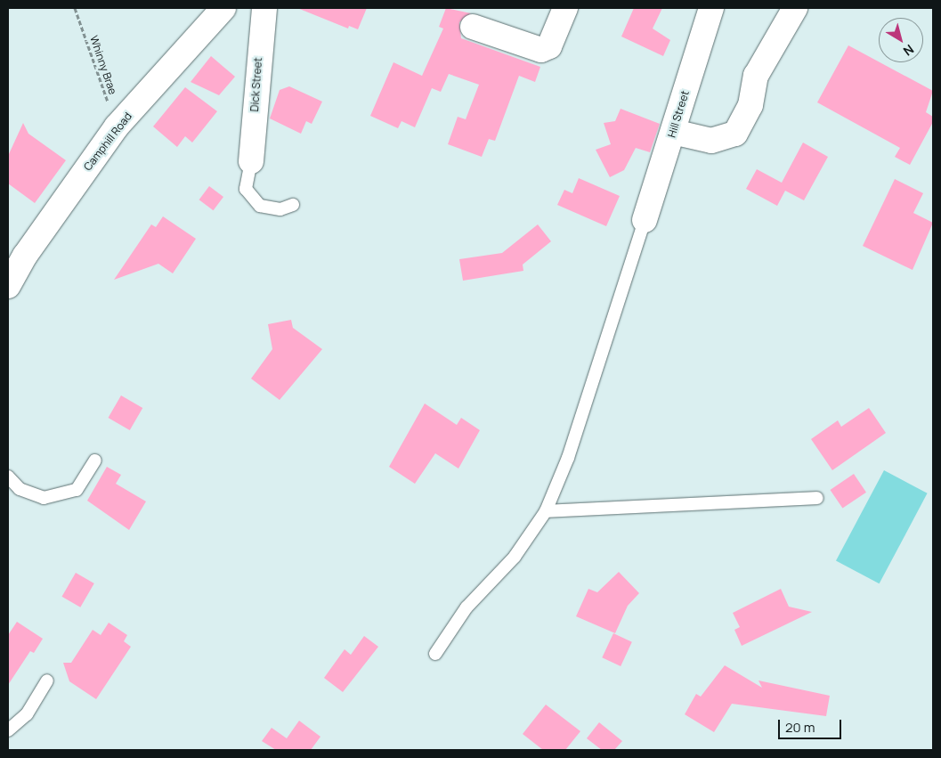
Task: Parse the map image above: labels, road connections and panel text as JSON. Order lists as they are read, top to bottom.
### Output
{
  "streets": {
    "street": ["Dick Street", "Hill Street", "Camphill Road"],
    "path": ["Whinny Brae"]
  },
  "crossings": [
    ["Whinny Brae", "Camphill Road"]
  ],
  "scale_bar": "20 m",
  "north": "bottom right"
}
